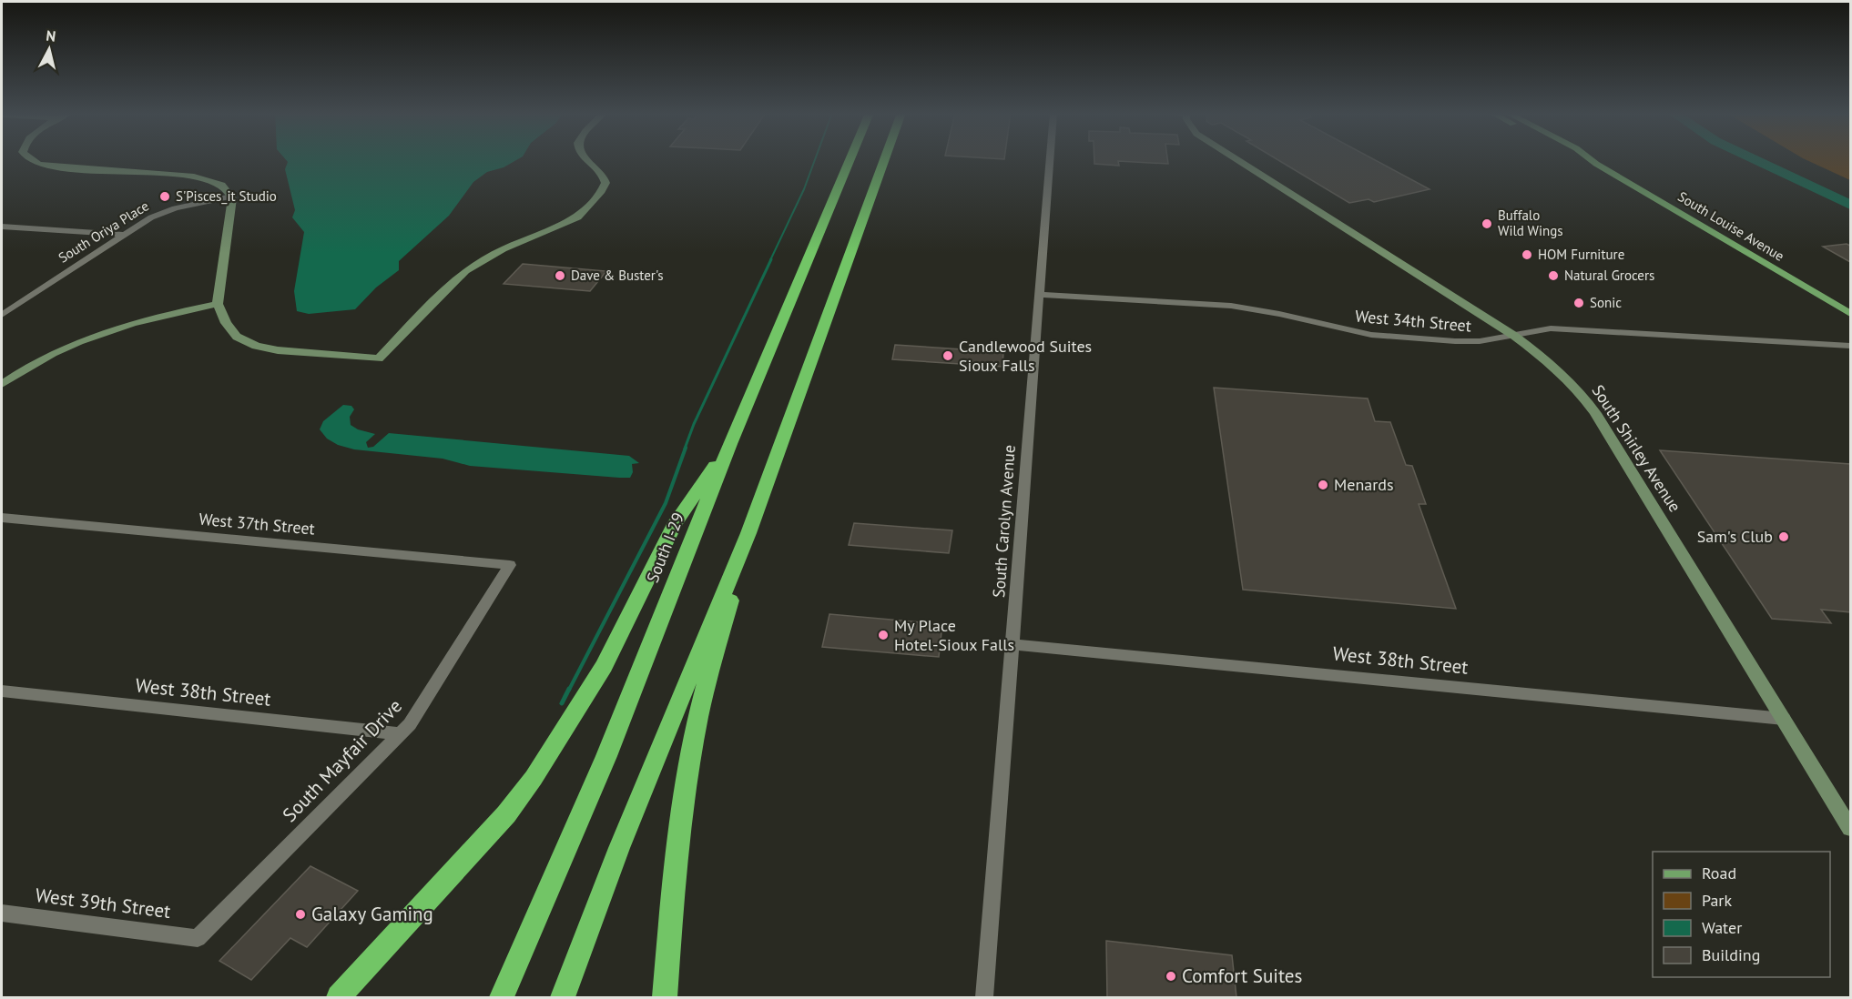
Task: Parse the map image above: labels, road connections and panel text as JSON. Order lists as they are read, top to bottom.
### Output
{
  "streets": {
    "highway": ["South I-29"],
    "main road": ["South Louise Avenue"],
    "street": [
      "South Oriya Place",
      "West 34th Street",
      "South Shirley Avenue",
      "South Carolyn Avenue",
      "West 37th Street",
      "West 38th Street",
      "South Mayfair Drive",
      "West 39th Street"
    ]
  },
  "crossings": [
    ["West 34th Street", "South Shirley Avenue"],
    ["West 34th Street", "South Carolyn Avenue"],
    ["South Shirley Avenue", "West 38th Street"],
    ["South Carolyn Avenue", "West 38th Street"],
    ["West 37th Street", "South Mayfair Drive"],
    ["West 38th Street", "South Mayfair Drive"],
    ["South Mayfair Drive", "West 39th Street"]
  ],
  "places": [
    "S'Pisces_it Studio",
    "Buffalo Wild Wings",
    "HOM Furniture",
    "Dave & Buster's",
    "Natural Grocers",
    "Sonic",
    "Candlewood Suites Sioux Falls",
    "Menards",
    "Sam's Club",
    "My Place Hotel-Sioux Falls",
    "Galaxy Gaming",
    "Comfort Suites"
  ],
  "legend": [
    "Road",
    "Park",
    "Water",
    "Building"
  ],
  "north": "top"
}
